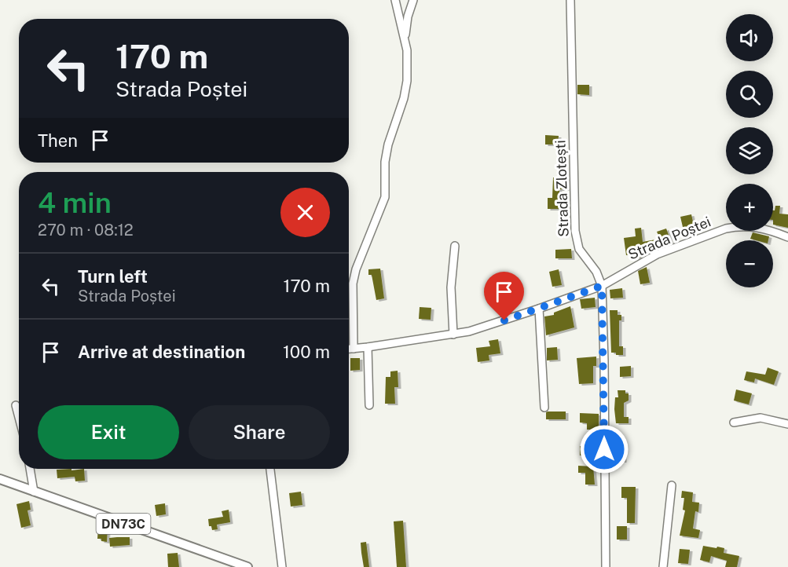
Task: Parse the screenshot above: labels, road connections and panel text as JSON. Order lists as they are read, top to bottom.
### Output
{
  "streets": {
    "main road": ["DN73C"],
    "street": ["Strada Zlotești", "Strada Poștei"]
  },
  "crossings": [
    ["Strada Zlotești", "Strada Poștei"]
  ],
  "page": {
    "map_buttons": ["+", "−"],
    "turn": ["170 m", "Strada Poștei"],
    "then": "Then",
    "heading": ["4 min", "270 m · 08:12"],
    "list": [
      {
        "name": "Turn left",
        "note": "Strada Poștei",
        "value": "170 m"
      },
      {
        "name": "Arrive at destination",
        "value": "100 m"
      }
    ],
    "buttons": ["Exit", "Share"]
  }
}
